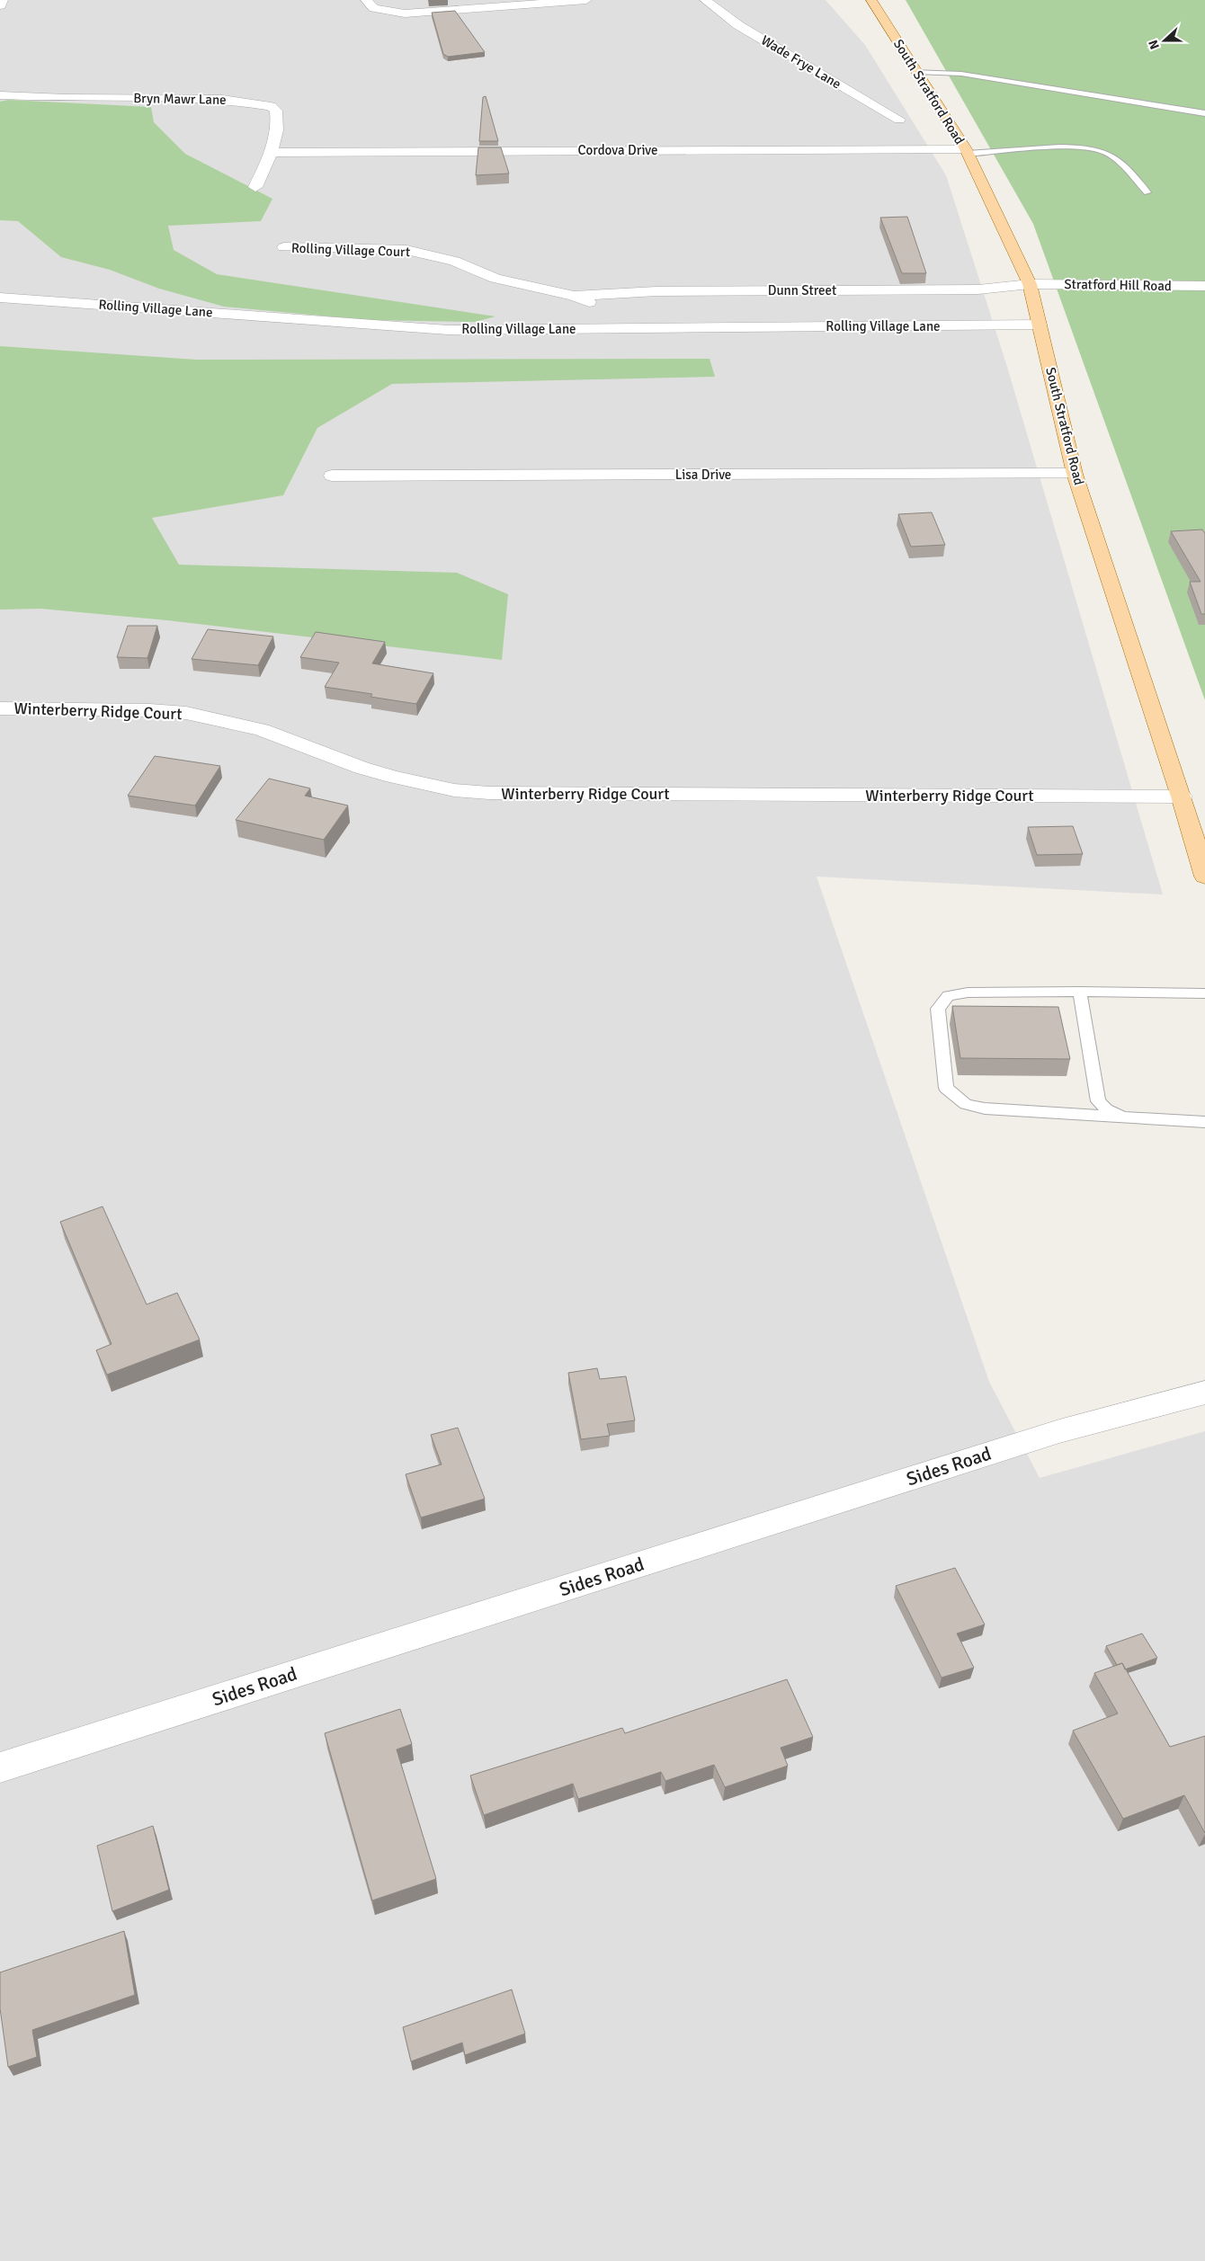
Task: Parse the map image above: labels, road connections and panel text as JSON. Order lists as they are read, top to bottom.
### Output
{
  "streets": {
    "main road": ["South Stratford Road"],
    "street": [
      "Wade Frye Lane",
      "Bryn Mawr Lane",
      "Cordova Drive",
      "Rolling Village Court",
      "Stratford Hill Road",
      "Dunn Street",
      "Rolling Village Lane",
      "Lisa Drive",
      "Winterberry Ridge Court",
      "Sides Road"
    ]
  },
  "crossings": [
    ["South Stratford Road", "Cordova Drive"],
    ["South Stratford Road", "Stratford Hill Road"],
    ["South Stratford Road", "Dunn Street"],
    ["South Stratford Road", "Rolling Village Lane"],
    ["South Stratford Road", "Lisa Drive"],
    ["South Stratford Road", "Winterberry Ridge Court"],
    ["Bryn Mawr Lane", "Cordova Drive"],
    ["Rolling Village Court", "Dunn Street"],
    ["Rolling Village Court", "Rolling Village Lane"],
    ["Stratford Hill Road", "Dunn Street"]
  ],
  "north": "left"
}
